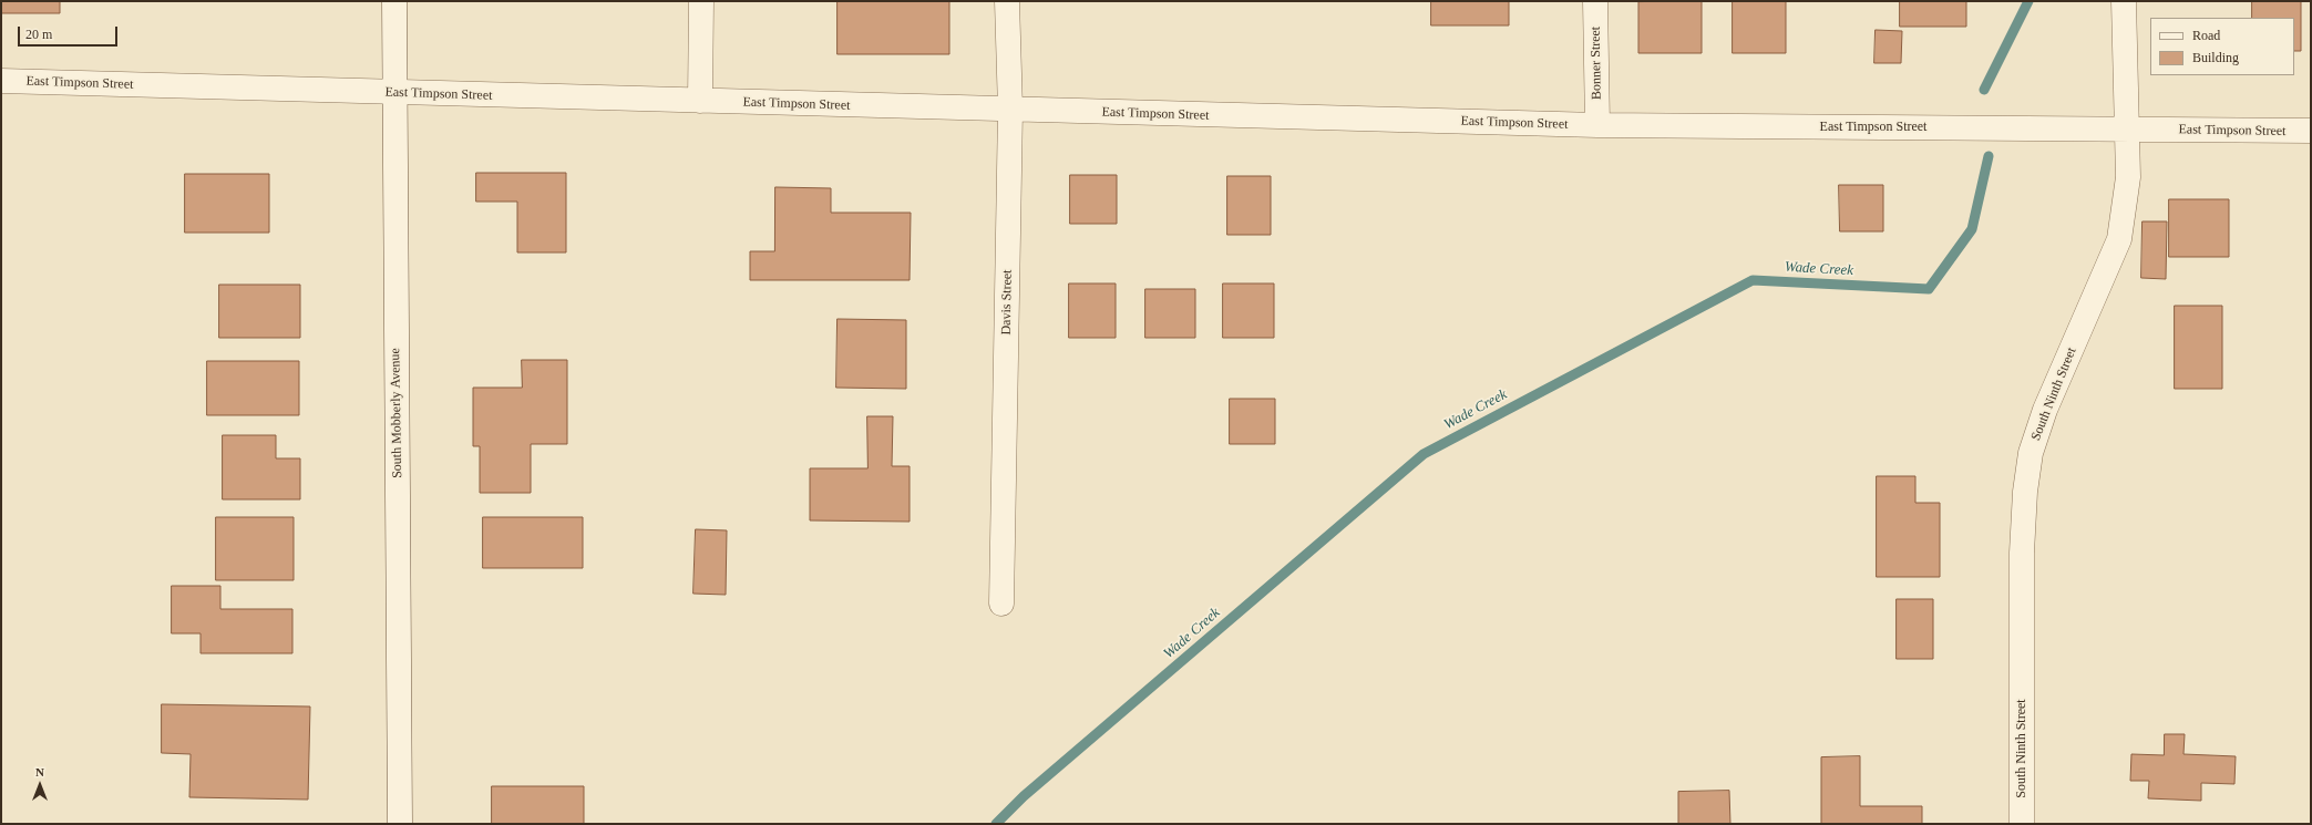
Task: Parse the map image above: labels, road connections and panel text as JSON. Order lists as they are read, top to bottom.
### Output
{
  "streets": {
    "street": [
      "Bonner Street",
      "East Timpson Street",
      "Davis Street",
      "South Ninth Street",
      "South Mobberly Avenue"
    ]
  },
  "crossings": [
    ["Bonner Street", "East Timpson Street"],
    ["East Timpson Street", "Davis Street"],
    ["East Timpson Street", "South Ninth Street"],
    ["East Timpson Street", "South Mobberly Avenue"]
  ],
  "water": ["Wade Creek"],
  "legend": ["Road", "Building"],
  "scale_bar": "20 m",
  "north": "top"
}
